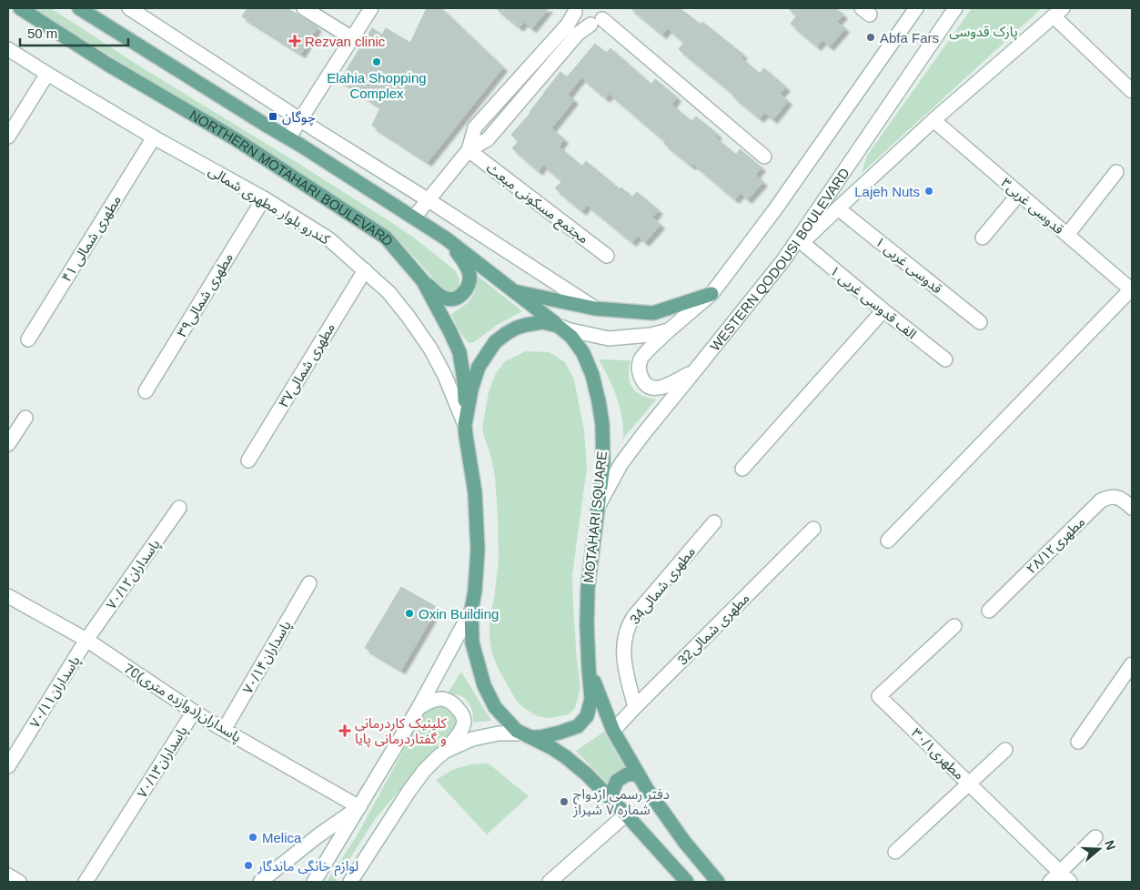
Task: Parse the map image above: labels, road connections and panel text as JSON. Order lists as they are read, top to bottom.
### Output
{
  "streets": {
    "main road": ["NORTHERN MOTAHARI BOULEVARD", "MOTAHARI SQUARE"],
    "street": [
      "مجتمع مسکونی مبعث",
      "کندرو بلوار مطهری شمالی",
      "قدوسی غربی۳",
      "۴۱ مطهرى شمالى",
      "WESTERN QODOUSI BOULEVARD",
      "۱ قدوسی غربی",
      "مطهرى شمالى۳۹",
      "۱ الف قدوسی غربی",
      "مطهرى شمالى۳۷",
      "مطهری۲۸/۱۲",
      "پاسداران۷۰/۱۲",
      "34مطهرى شمالى",
      "32مطهرى شمالى",
      "پاسداران۷۰/۱۴",
      "پاسداران۷۰/۱۱",
      "70پاسداران(دوازده متری)",
      "مطهری۳۰/۱",
      "پاسداران۷۰/۱۳"
    ]
  },
  "crossings": [
    ["NORTHERN MOTAHARI BOULEVARD", "کندرو بلوار مطهری شمالی"],
    ["کندرو بلوار مطهری شمالی", "۴۱ مطهرى شمالى"],
    ["کندرو بلوار مطهری شمالی", "مطهرى شمالى۳۹"],
    ["کندرو بلوار مطهری شمالی", "مطهرى شمالى۳۷"],
    ["WESTERN QODOUSI BOULEVARD", "MOTAHARI SQUARE"],
    ["پاسداران۷۰/۱۲", "پاسداران۷۰/۱۱"],
    ["پاسداران۷۰/۱۲", "70پاسداران(دوازده متری)"],
    ["34مطهرى شمالى", "32مطهرى شمالى"],
    ["پاسداران۷۰/۱۴", "70پاسداران(دوازده متری)"],
    ["پاسداران۷۰/۱۱", "70پاسداران(دوازده متری)"],
    ["70پاسداران(دوازده متری)", "پاسداران۷۰/۱۳"]
  ],
  "parks": ["پارک قدوسی"],
  "places": {
    "other": [
      "Abfa Fars",
      "Elahia Shopping Complex",
      "Lajeh Nuts",
      "Oxin Building",
      "دفتر رسمی ازدواج شماره ۷ شیراز",
      "Melica",
      "لوازم خانگی ماندگار"
    ],
    "health": ["Rezvan clinic", "کلینیک کاردرمانی و گفتاردرمانی پایا"],
    "transit": ["چوگان"]
  },
  "scale_bar": "50 m",
  "north": "right"
}
